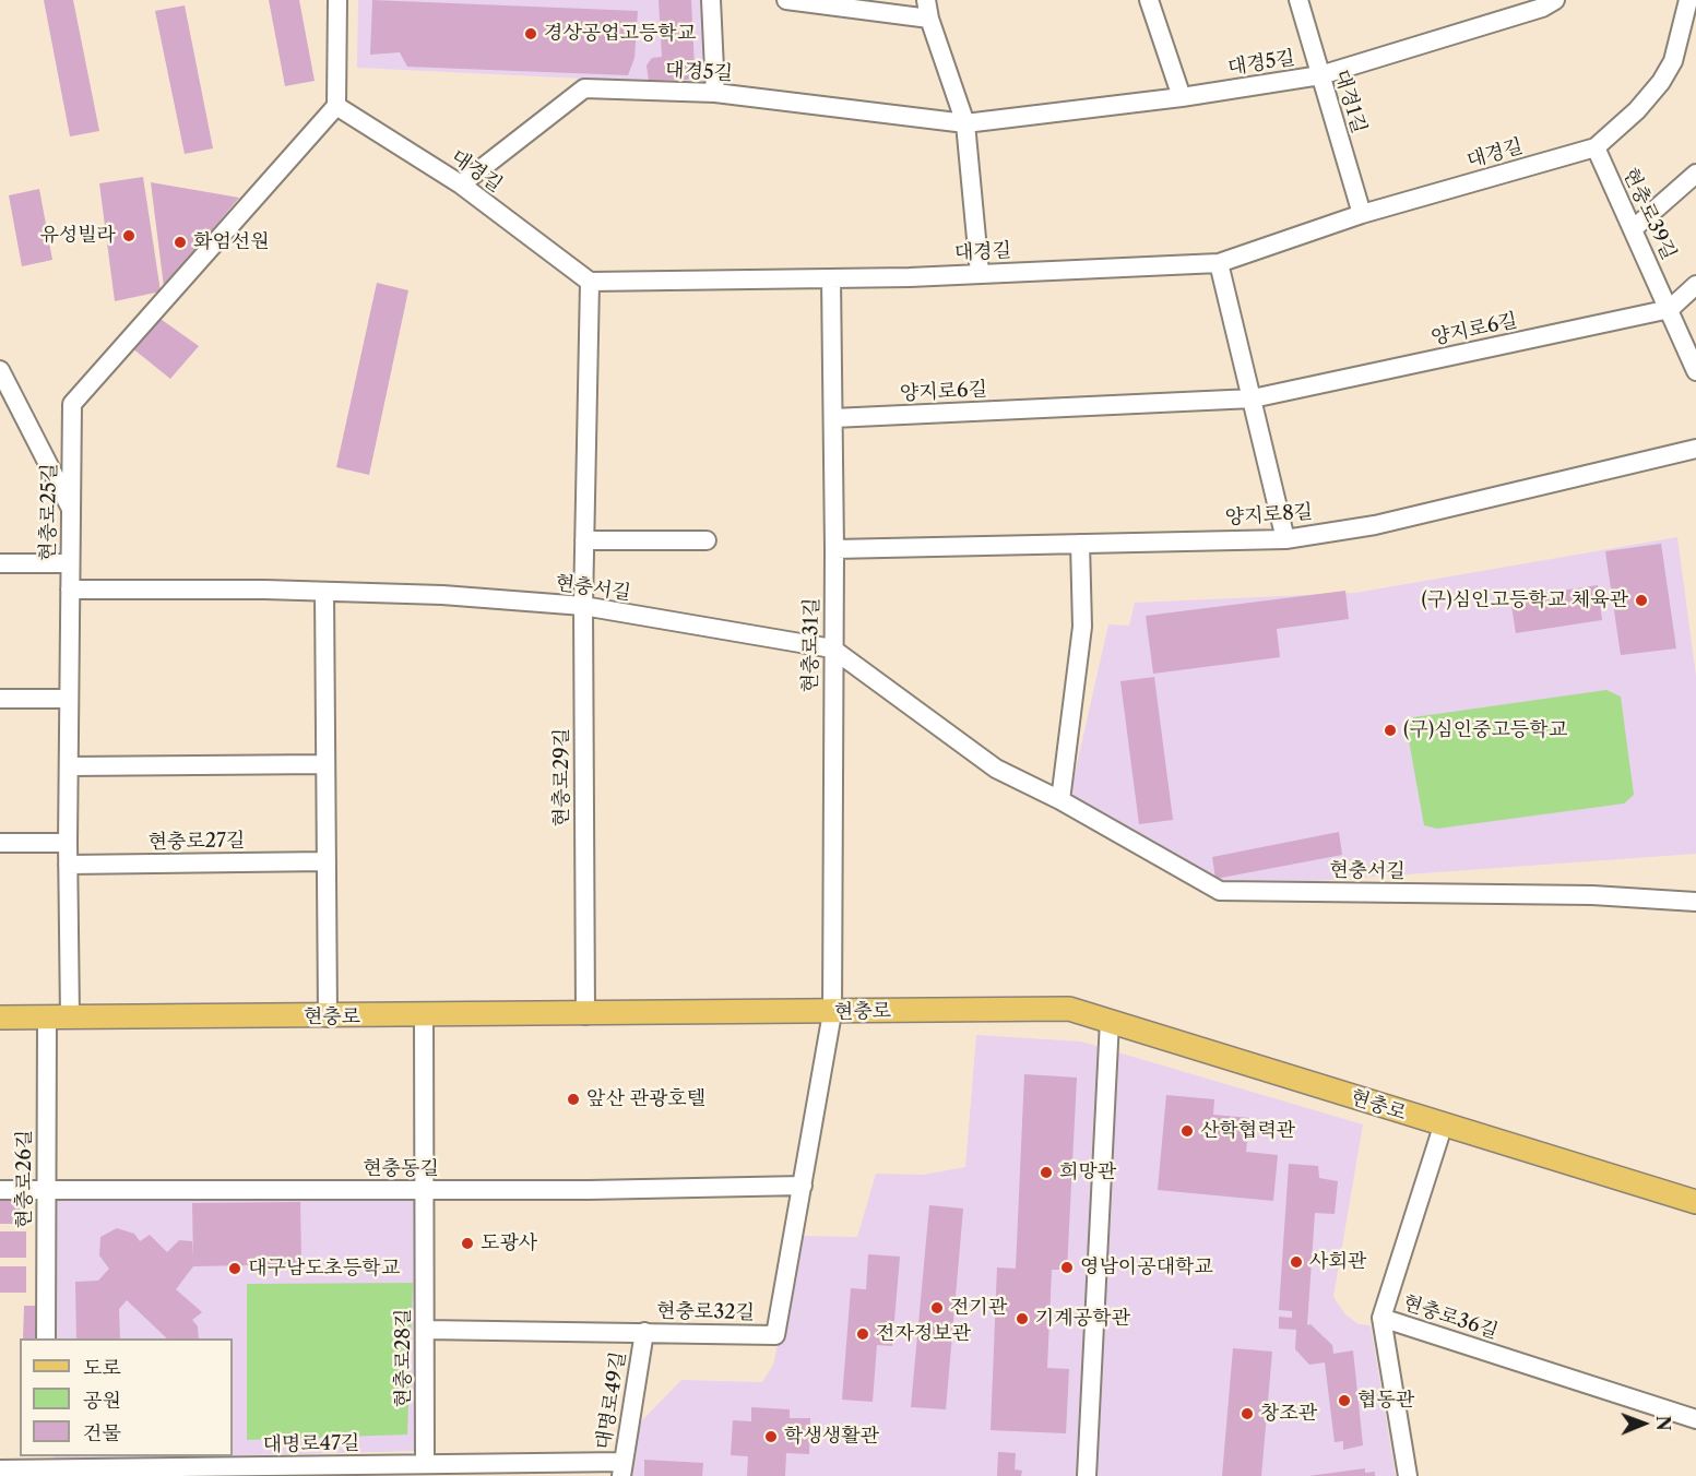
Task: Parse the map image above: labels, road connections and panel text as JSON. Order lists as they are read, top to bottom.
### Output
{
  "streets": {
    "main road": ["현충로"],
    "street": [
      "대경5길",
      "대경1길",
      "대경길",
      "현충로39길",
      "양지로6길",
      "현충로25길",
      "양지로8길",
      "현충서길",
      "현충로31길",
      "현충로29길",
      "현충로27길",
      "현충동길",
      "현충로26길",
      "현충로32길",
      "현충로36길",
      "현충로28길",
      "대명로49길",
      "대명로47길"
    ]
  },
  "crossings": [
    ["대경5길", "대경1길"],
    ["대경5길", "대경길"],
    ["대경1길", "대경길"],
    ["대경길", "현충로39길"],
    ["대경길", "현충로25길"],
    ["대경길", "현충로31길"],
    ["대경길", "현충로29길"],
    ["현충로39길", "양지로6길"],
    ["양지로6길", "현충로31길"],
    ["현충로25길", "현충서길"],
    ["현충로25길", "현충로27길"],
    ["현충로25길", "현충로"],
    ["양지로8길", "현충로31길"],
    ["현충서길", "현충로31길"],
    ["현충서길", "현충로29길"],
    ["현충로31길", "현충로"],
    ["현충로31길", "현충로32길"],
    ["현충로29길", "현충로"],
    ["현충로", "현충로26길"],
    ["현충로", "현충로32길"],
    ["현충로", "현충로36길"],
    ["현충로", "현충로28길"],
    ["현충동길", "현충로26길"],
    ["현충동길", "현충로32길"],
    ["현충동길", "현충로28길"],
    ["현충로32길", "현충로28길"],
    ["현충로32길", "대명로49길"],
    ["현충로28길", "대명로47길"],
    ["대명로49길", "대명로47길"]
  ],
  "places": [
    "경상공업고등학교",
    "유성빌라",
    "화엄선원",
    "(구)심인고등학교 체육관",
    "(구)심인중고등학교",
    "앞산 관광호텔",
    "산학협력관",
    "희망관",
    "도광사",
    "사회관",
    "영남이공대학교",
    "대구남도초등학교",
    "전기관",
    "기계공학관",
    "전자정보관",
    "협동관",
    "창조관",
    "학생생활관"
  ],
  "legend": ["도로", "공원", "건물"],
  "north": "right"
}
